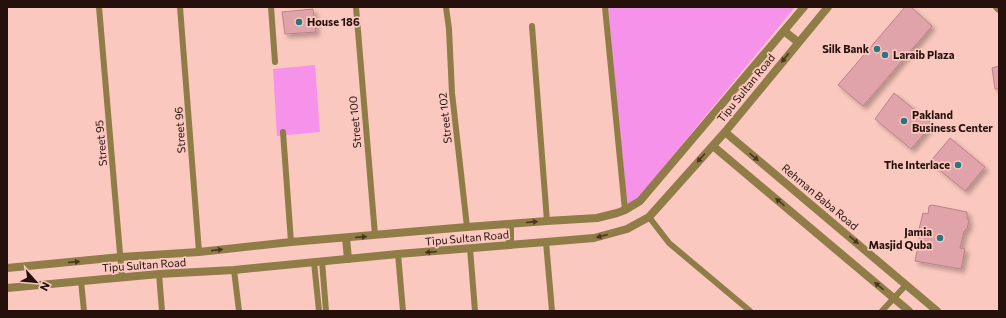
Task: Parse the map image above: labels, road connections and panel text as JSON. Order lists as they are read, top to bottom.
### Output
{
  "streets": {
    "street": [
      "Tipu Sultan Road",
      "Street 102",
      "Street 100",
      "Street 96",
      "Street 95",
      "Rehman Baba Road"
    ]
  },
  "crossings": [
    ["Tipu Sultan Road", "Street 102"],
    ["Tipu Sultan Road", "Street 100"],
    ["Tipu Sultan Road", "Street 96"],
    ["Tipu Sultan Road", "Street 95"],
    ["Tipu Sultan Road", "Rehman Baba Road"]
  ],
  "places": [
    "House 186",
    "Silk Bank",
    "Laraib Plaza",
    "Pakland Business Center",
    "The Interlace",
    "Jamia Masjid Quba"
  ],
  "north": "bottom right"
}
